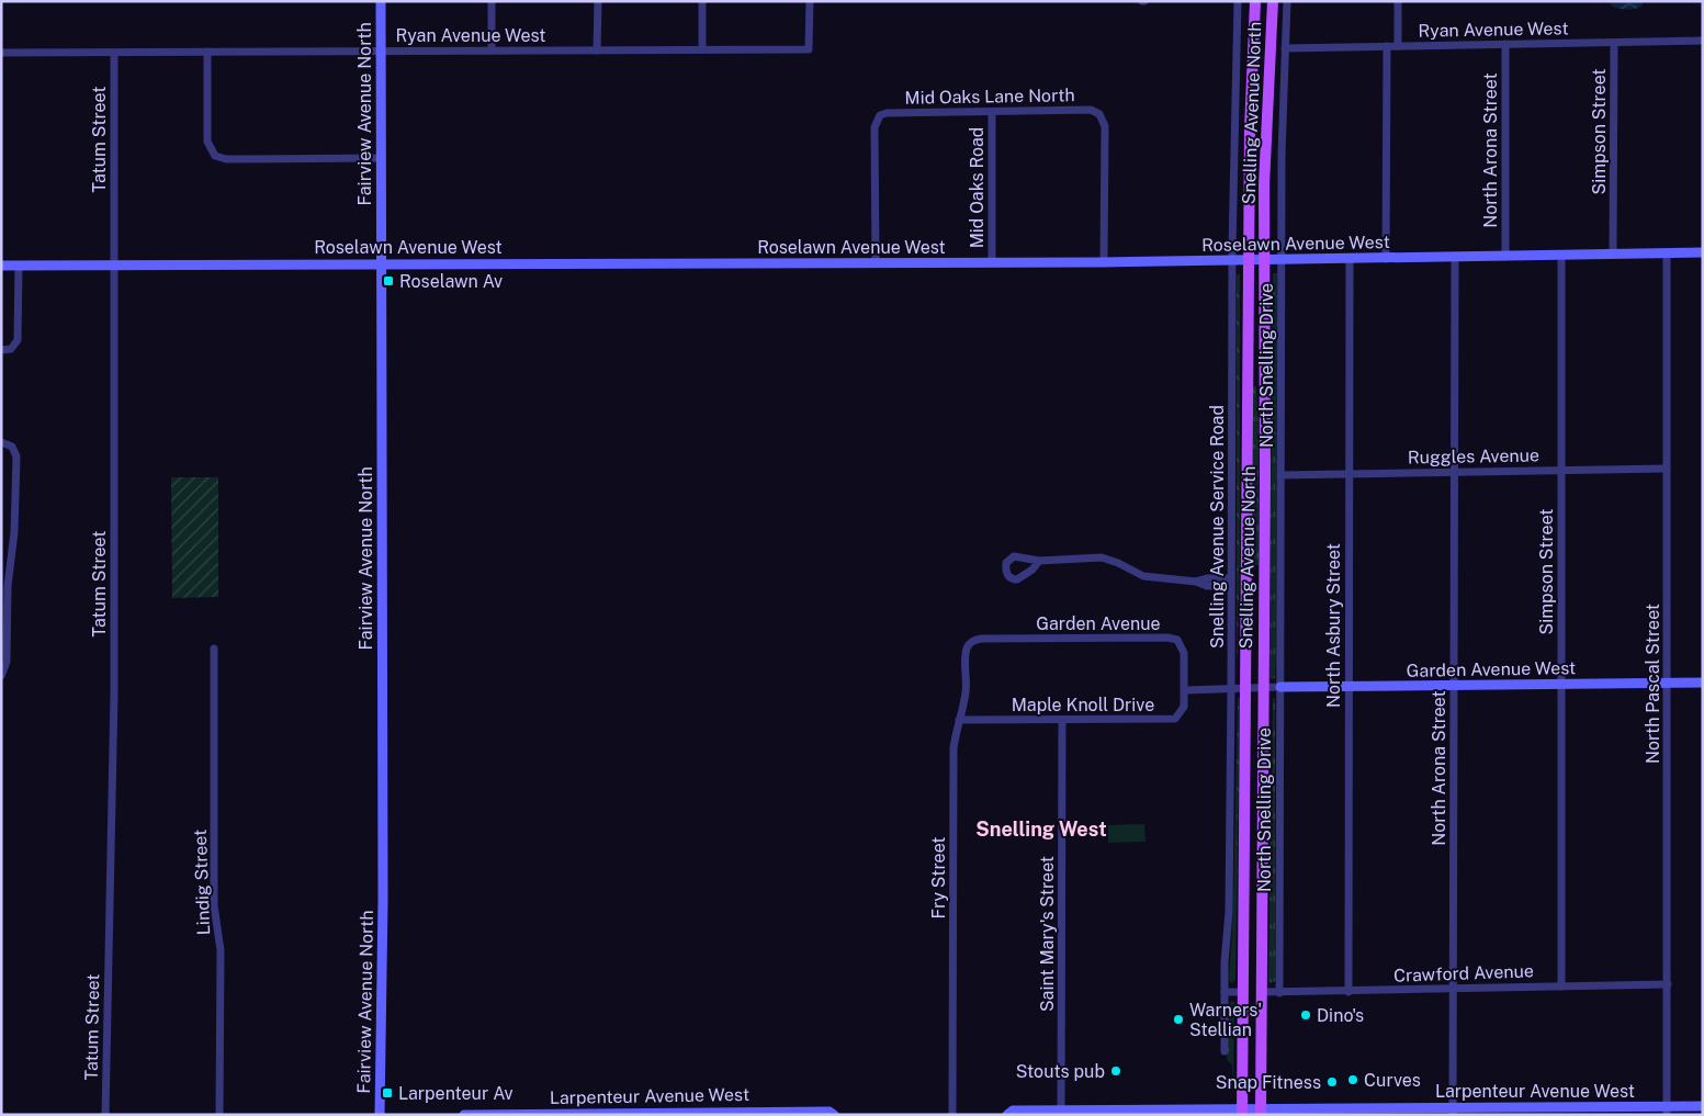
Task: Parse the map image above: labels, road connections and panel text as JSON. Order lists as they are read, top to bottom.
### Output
{
  "streets": {
    "main road": ["Snelling Avenue North"],
    "street": [
      "Ryan Avenue West",
      "Mid Oaks Lane North",
      "Fairview Avenue North",
      "Simpson Street",
      "Tatum Street",
      "North Arona Street",
      "Mid Oaks Road",
      "Roselawn Avenue West",
      "North Snelling Drive",
      "Ruggles Avenue",
      "Snelling Avenue Service Road",
      "Garden Avenue",
      "North Asbury Street",
      "Garden Avenue West",
      "North Pascal Street",
      "Maple Knoll Drive",
      "Fry Street",
      "Lindig Street",
      "Saint Mary's Street",
      "Crawford Avenue",
      "Larpenteur Avenue West"
    ]
  },
  "crossings": [
    ["Ryan Avenue West", "Fairview Avenue North"],
    ["Ryan Avenue West", "Simpson Street"],
    ["Ryan Avenue West", "Tatum Street"],
    ["Ryan Avenue West", "North Arona Street"],
    ["Ryan Avenue West", "North Snelling Drive"],
    ["Mid Oaks Lane North", "Mid Oaks Road"],
    ["Mid Oaks Lane North", "Roselawn Avenue West"],
    ["Snelling Avenue North", "Roselawn Avenue West"],
    ["Snelling Avenue North", "Crawford Avenue"],
    ["Snelling Avenue North", "Larpenteur Avenue West"],
    ["Fairview Avenue North", "Roselawn Avenue West"],
    ["Simpson Street", "Roselawn Avenue West"],
    ["Simpson Street", "Ruggles Avenue"],
    ["Simpson Street", "Garden Avenue West"],
    ["Simpson Street", "Crawford Avenue"],
    ["Tatum Street", "Roselawn Avenue West"],
    ["North Arona Street", "Roselawn Avenue West"],
    ["North Arona Street", "Ruggles Avenue"],
    ["North Arona Street", "Garden Avenue West"],
    ["North Arona Street", "Crawford Avenue"],
    ["North Arona Street", "Larpenteur Avenue West"],
    ["Mid Oaks Road", "Roselawn Avenue West"],
    ["Roselawn Avenue West", "North Snelling Drive"],
    ["Roselawn Avenue West", "Snelling Avenue Service Road"],
    ["Roselawn Avenue West", "North Asbury Street"],
    ["Roselawn Avenue West", "North Pascal Street"],
    ["North Snelling Drive", "Ruggles Avenue"],
    ["North Snelling Drive", "Garden Avenue West"],
    ["North Snelling Drive", "Crawford Avenue"],
    ["Ruggles Avenue", "North Asbury Street"],
    ["Ruggles Avenue", "North Pascal Street"],
    ["Garden Avenue", "Maple Knoll Drive"],
    ["Garden Avenue", "Fry Street"],
    ["North Asbury Street", "Garden Avenue West"],
    ["North Asbury Street", "Crawford Avenue"],
    ["Garden Avenue West", "North Pascal Street"],
    ["North Pascal Street", "Crawford Avenue"],
    ["North Pascal Street", "Larpenteur Avenue West"],
    ["Maple Knoll Drive", "Fry Street"],
    ["Maple Knoll Drive", "Saint Mary's Street"],
    ["Saint Mary's Street", "Larpenteur Avenue West"]
  ],
  "districts": ["Snelling West"],
  "places": {
    "transit": ["Roselawn Av", "Larpenteur Av"],
    "other": [
      "Dino's",
      "Warners' Stellian",
      "Stouts pub",
      "Curves",
      "Snap Fitness"
    ]
  }
}
